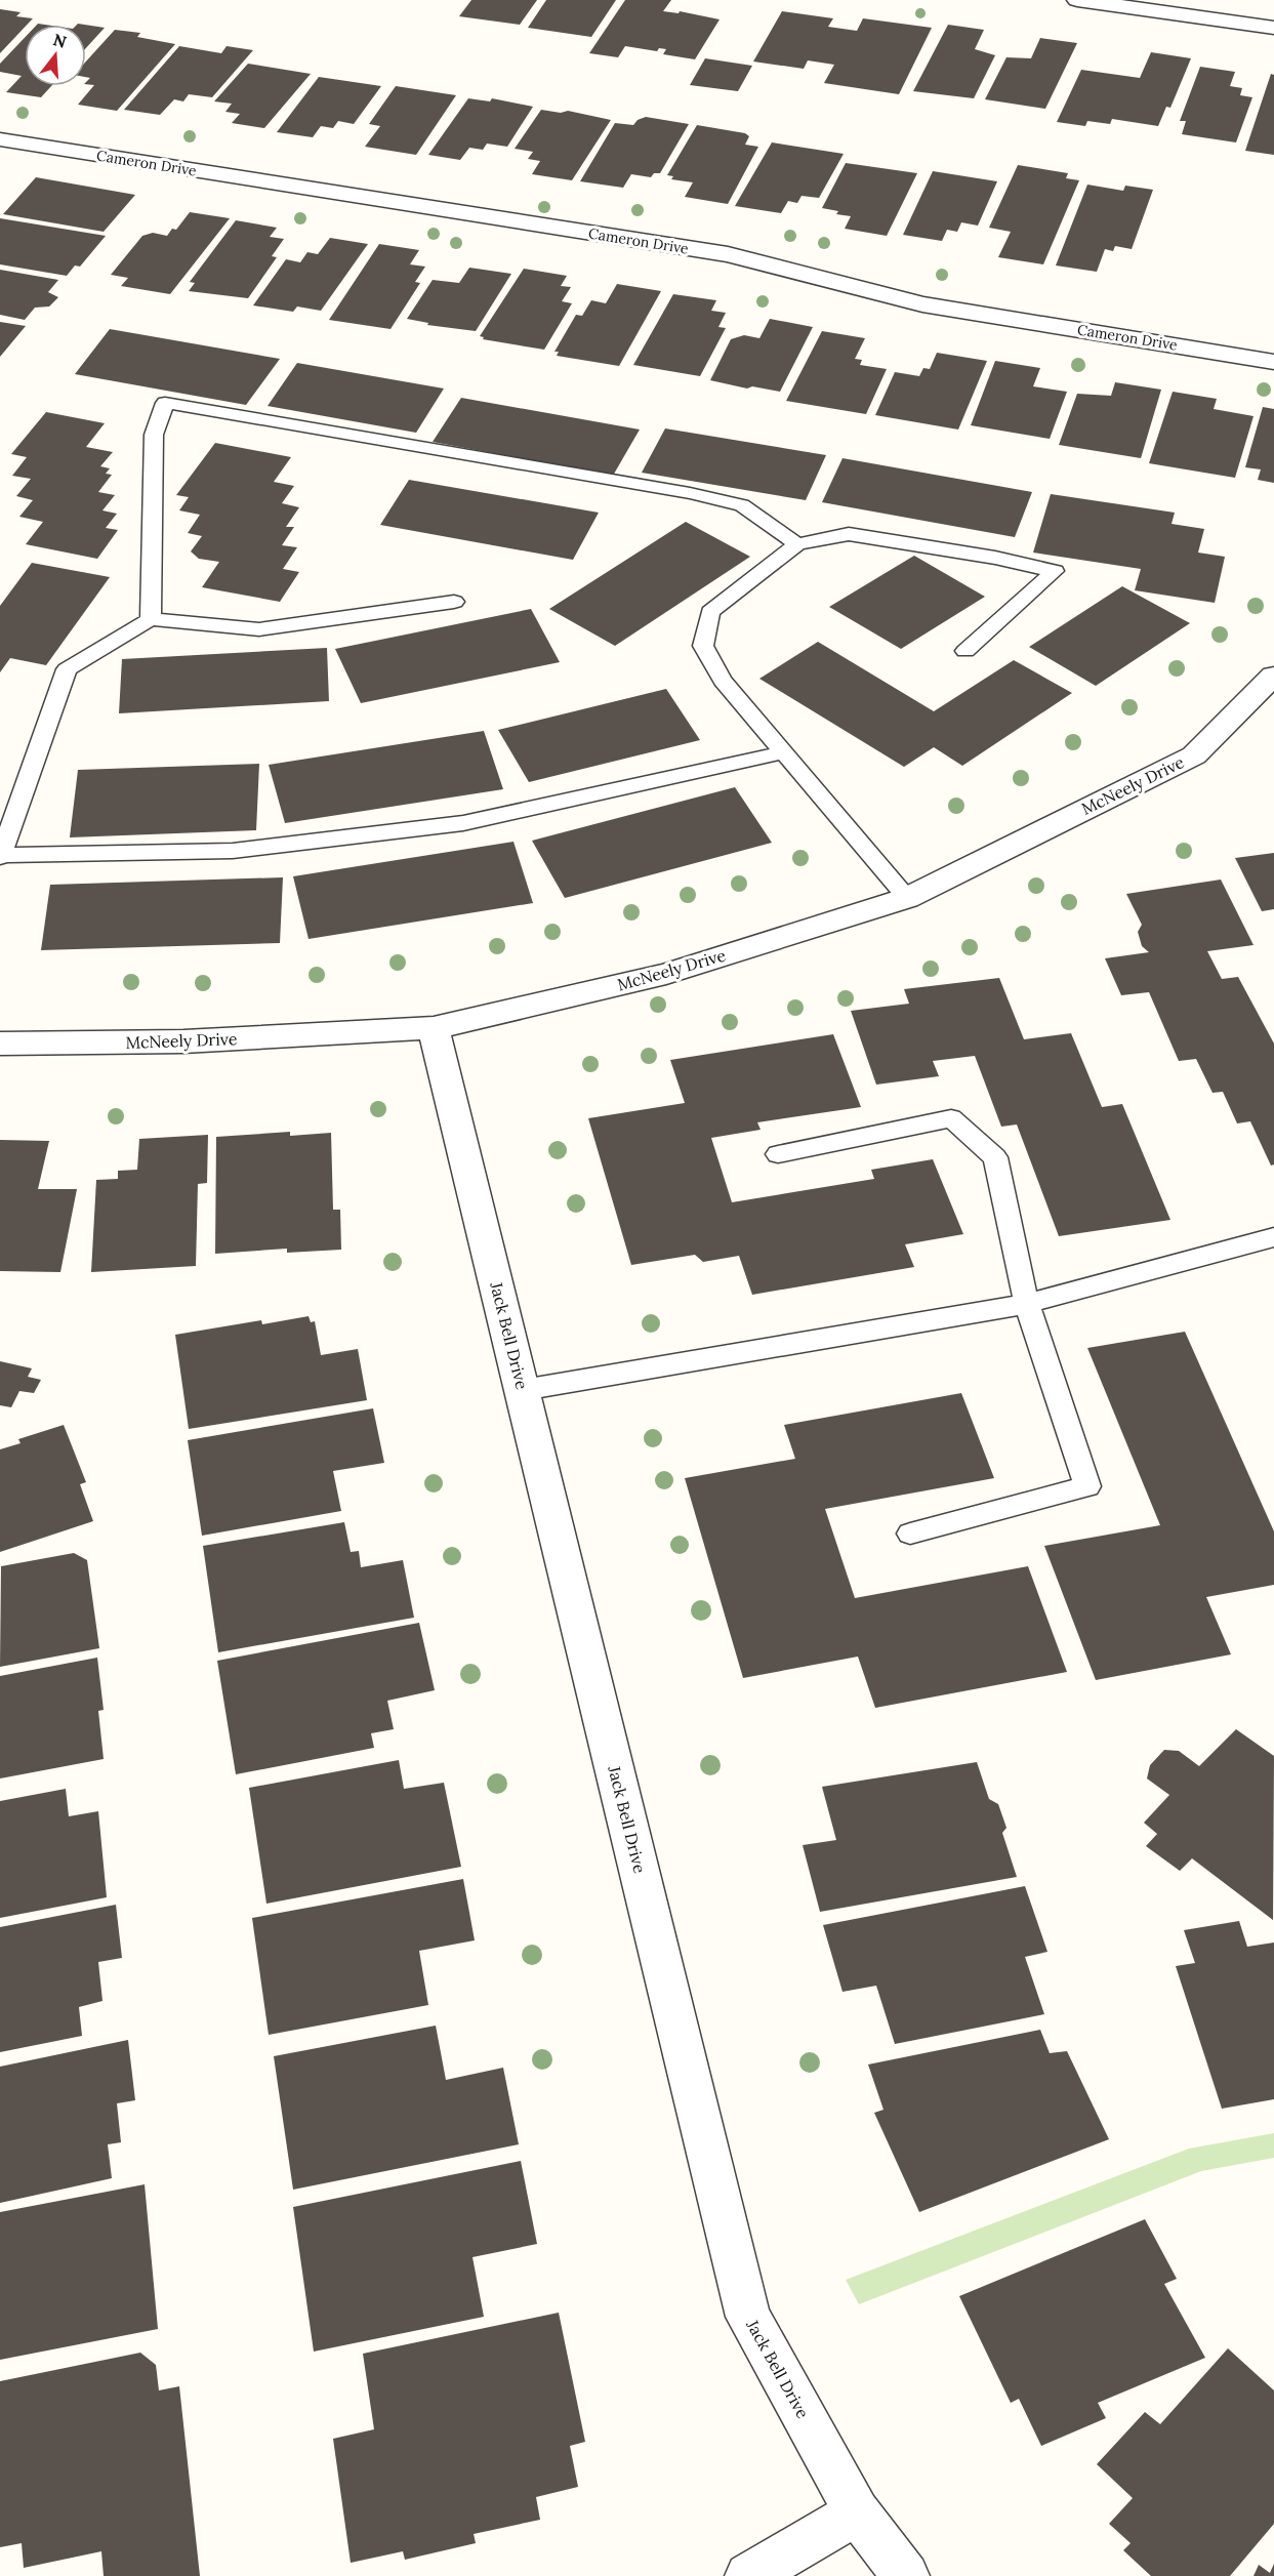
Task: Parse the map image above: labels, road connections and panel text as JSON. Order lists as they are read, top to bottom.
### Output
{
  "streets": {
    "street": ["Cameron Drive", "McNeely Drive", "Jack Bell Drive"]
  },
  "crossings": [
    ["McNeely Drive", "Jack Bell Drive"]
  ],
  "north": "top"
}
